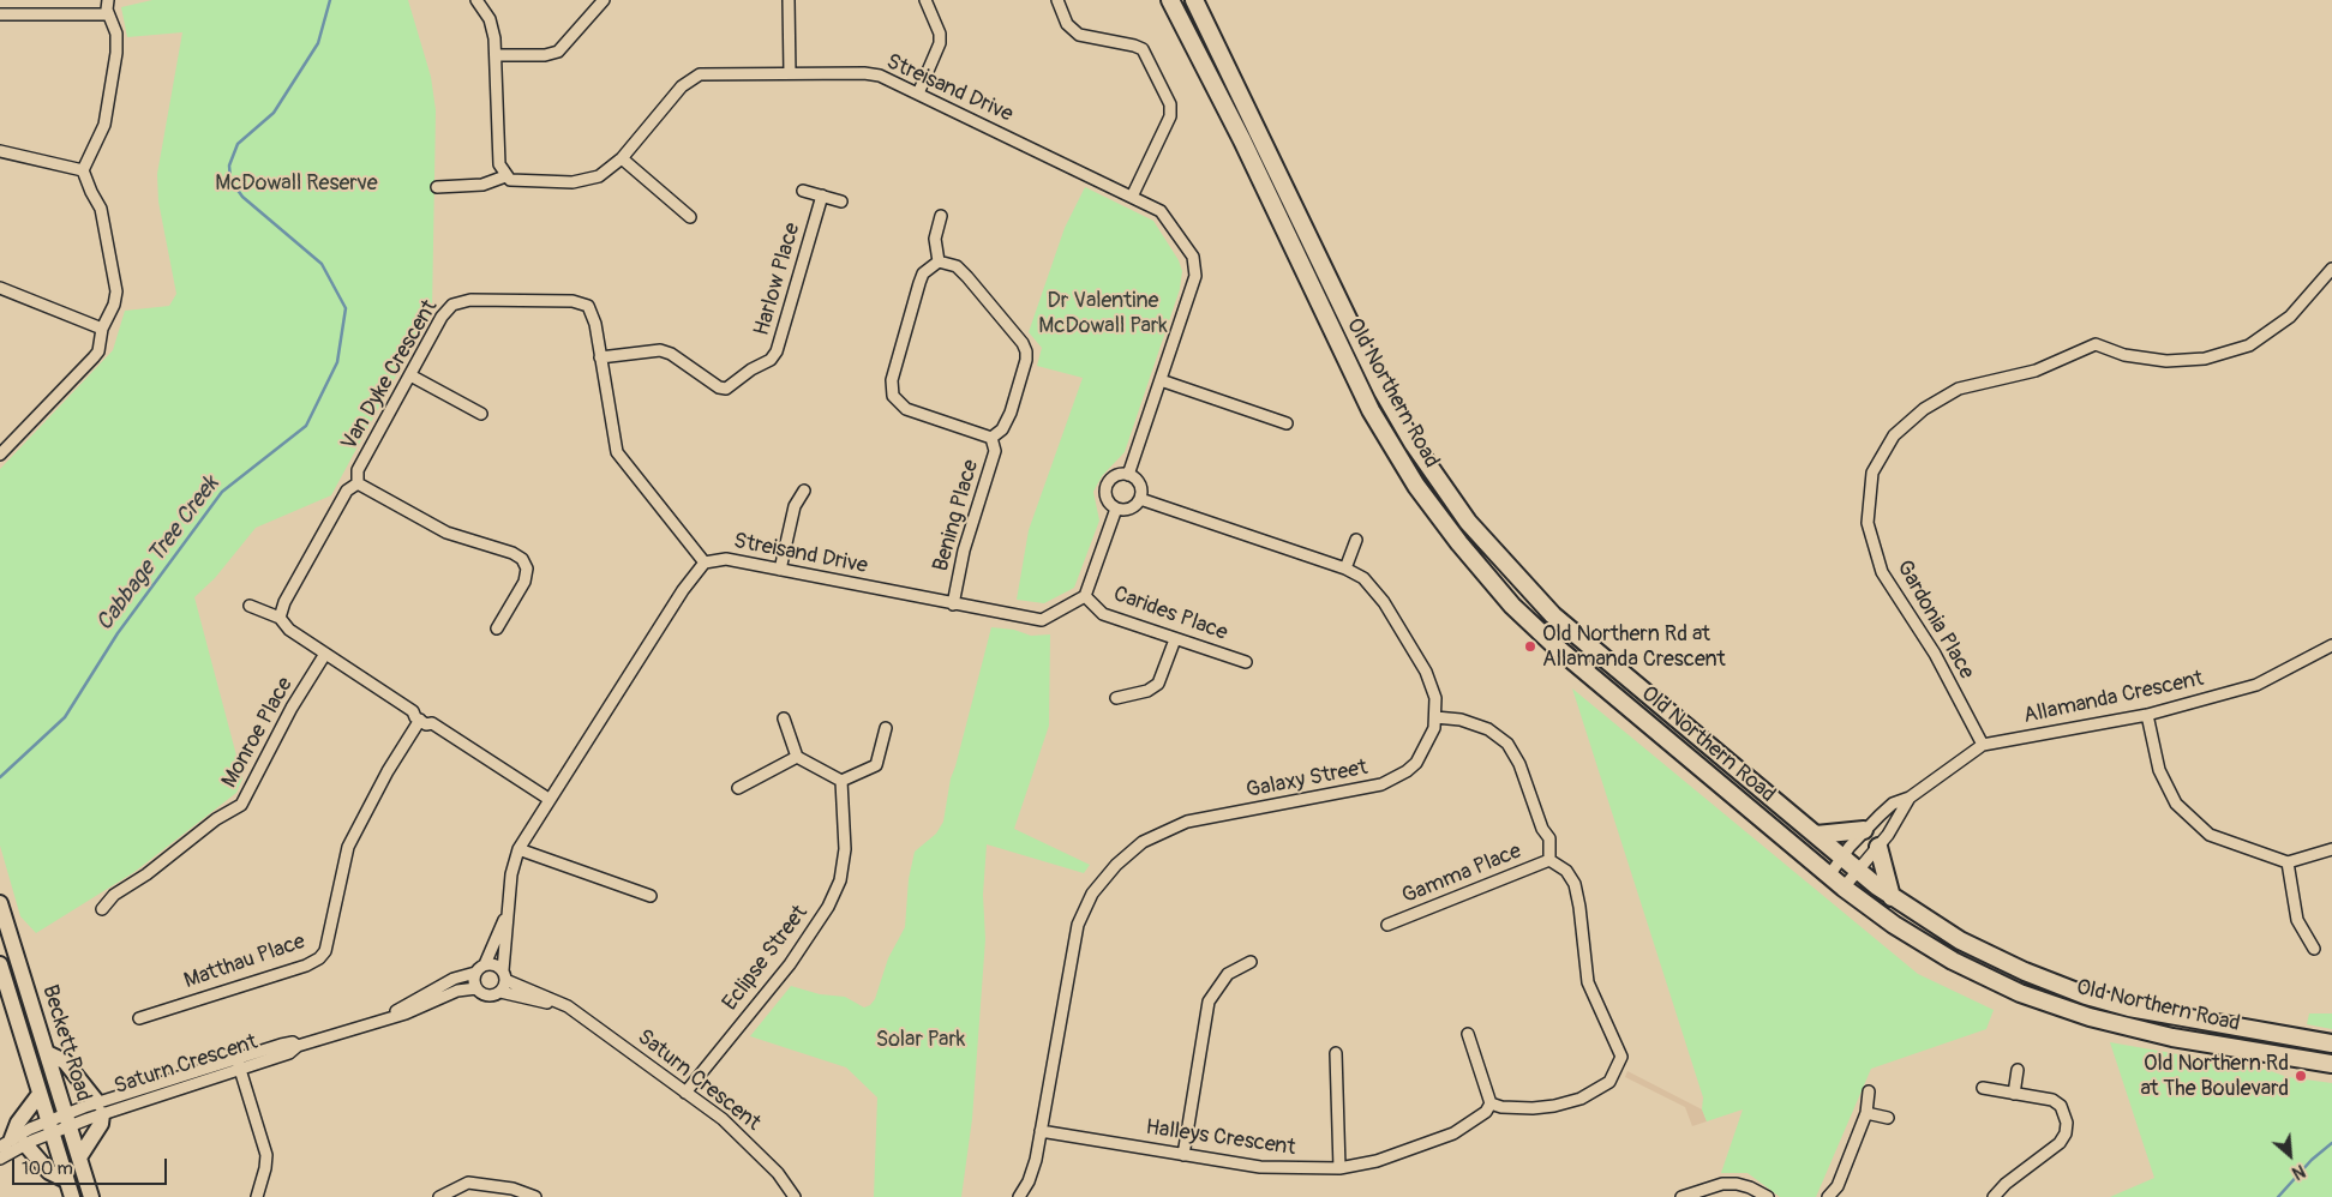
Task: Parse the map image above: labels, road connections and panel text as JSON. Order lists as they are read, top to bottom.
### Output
{
  "streets": {
    "highway": ["Old Northern Road"],
    "main road": ["Beckett Road"],
    "street": [
      "Streisand Drive",
      "Harlow Place",
      "Van Dyke Crescent",
      "Bening Place",
      "Carides Place",
      "Gardonia Place",
      "Allamanda Crescent",
      "Monroe Place",
      "Galaxy Street",
      "Gamma Place",
      "Eclipse Street",
      "Matthau Place",
      "Saturn Crescent",
      "Halleys Crescent"
    ]
  },
  "crossings": [
    ["Streisand Drive", "Van Dyke Crescent"],
    ["Streisand Drive", "Bening Place"],
    ["Streisand Drive", "Carides Place"],
    ["Streisand Drive", "Galaxy Street"],
    ["Streisand Drive", "Saturn Crescent"],
    ["Harlow Place", "Van Dyke Crescent"],
    ["Old Northern Road", "Allamanda Crescent"],
    ["Gardonia Place", "Allamanda Crescent"],
    ["Galaxy Street", "Halleys Crescent"],
    ["Eclipse Street", "Saturn Crescent"],
    ["Beckett Road", "Saturn Crescent"]
  ],
  "water": ["Cabbage Tree Creek"],
  "parks": ["McDowall Reserve", "Dr Valentine McDowall Park", "Solar Park"],
  "places": ["Old Northern Rd at Allamanda Crescent", "Old Northern Rd at The Boulevard"],
  "scale_bar": "100 m",
  "north": "bottom right"
}
